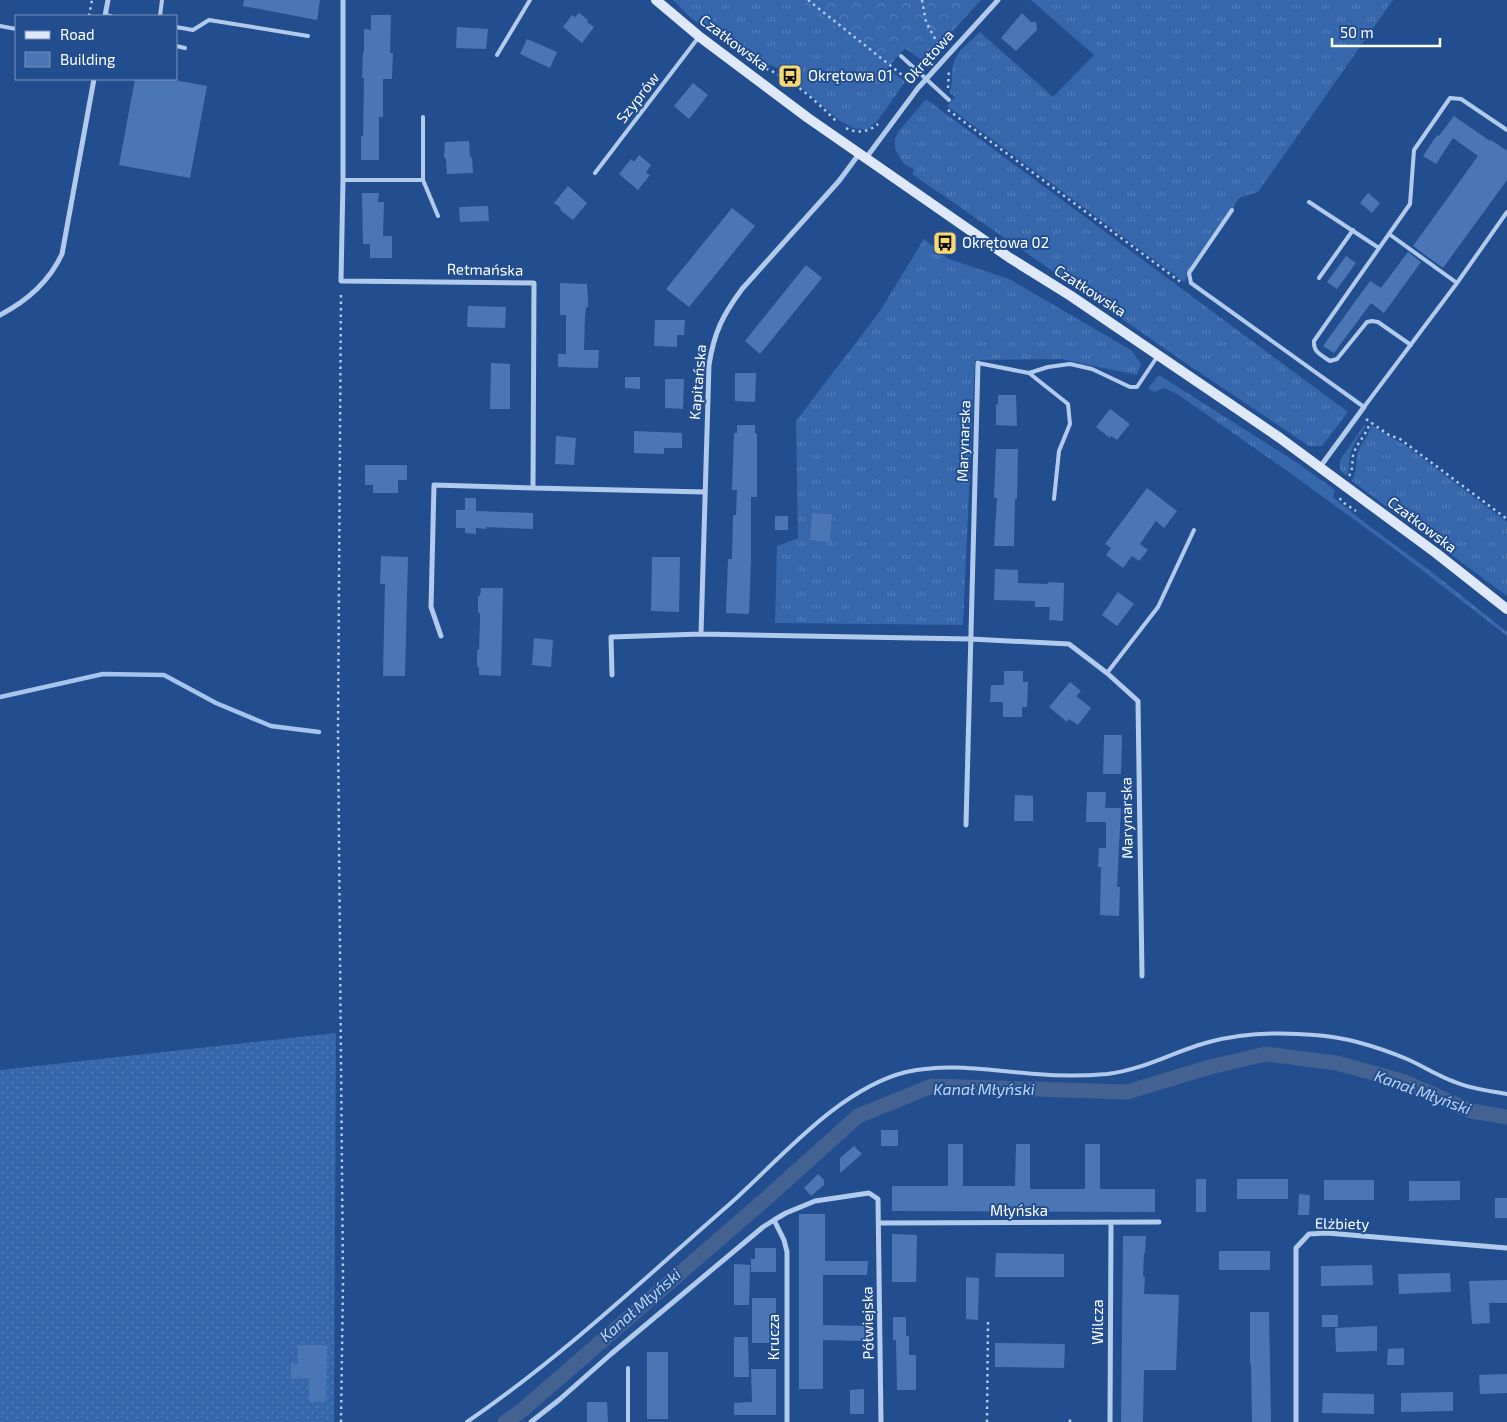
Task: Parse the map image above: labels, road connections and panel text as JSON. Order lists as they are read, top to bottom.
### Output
{
  "streets": {
    "street": [
      "Czatkowska",
      "Okrętowa",
      "Retmańska",
      "Kapitańska",
      "Marynarska",
      "Młyńska",
      "Elżbiety",
      "Wilcza",
      "Półwiejska",
      "Krucza"
    ],
    "lane": ["Szyprów"]
  },
  "crossings": [
    ["Czatkowska", "Okrętowa"],
    ["Czatkowska", "Szyprów"],
    ["Czatkowska", "Kapitańska"],
    ["Okrętowa", "Kapitańska"],
    ["Młyńska", "Wilcza"],
    ["Młyńska", "Półwiejska"],
    ["Półwiejska", "Krucza"]
  ],
  "water": ["Kanał Młyński"],
  "places": {
    "bus stop": ["Okrętowa 01", "Okrętowa 02"]
  },
  "legend": ["Road", "Building"],
  "scale_bar": "50 m"
}
